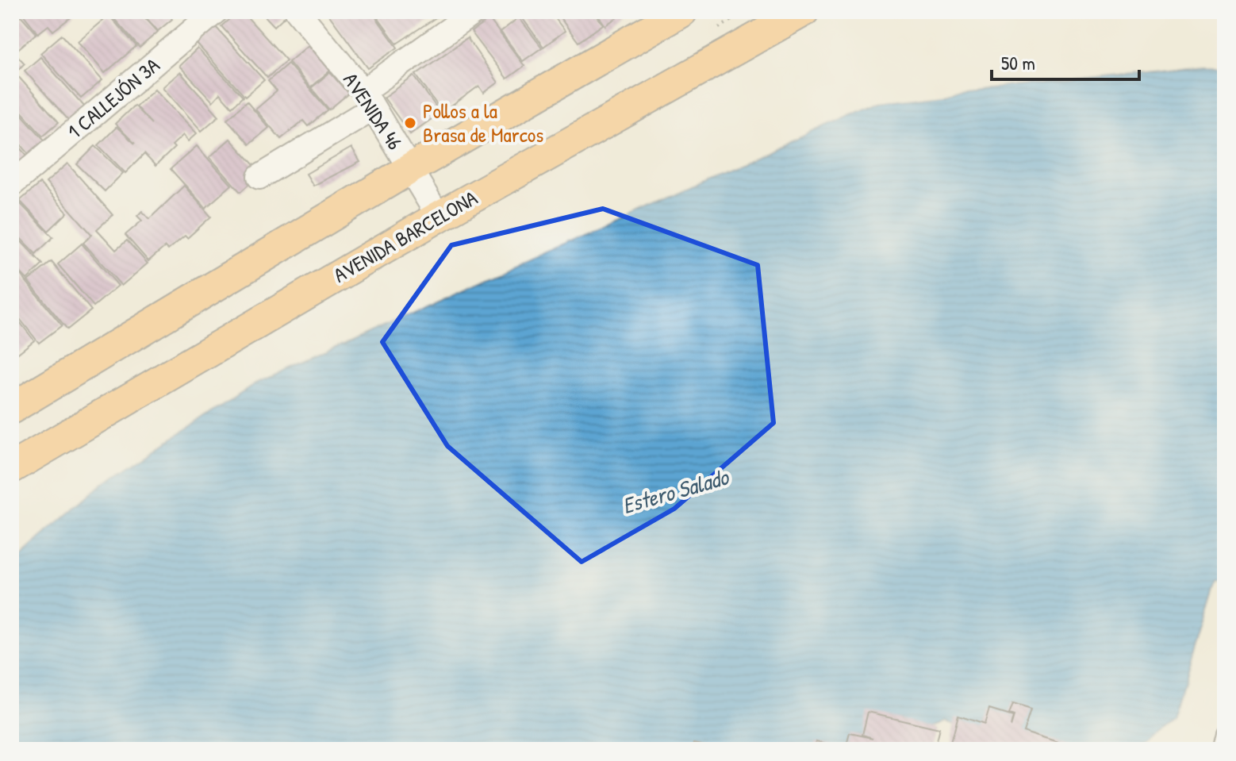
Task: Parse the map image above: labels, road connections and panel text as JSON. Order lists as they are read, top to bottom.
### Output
{
  "streets": {
    "main road": ["AVENIDA BARCELONA"],
    "street": ["1 CALLEJÓN 3A", "AVENIDA 46"]
  },
  "crossings": [
    ["AVENIDA 46", "AVENIDA BARCELONA"]
  ],
  "water": ["Estero Salado"],
  "places": ["Pollos a la Brasa de Marcos"],
  "scale_bar": "50 m"
}
